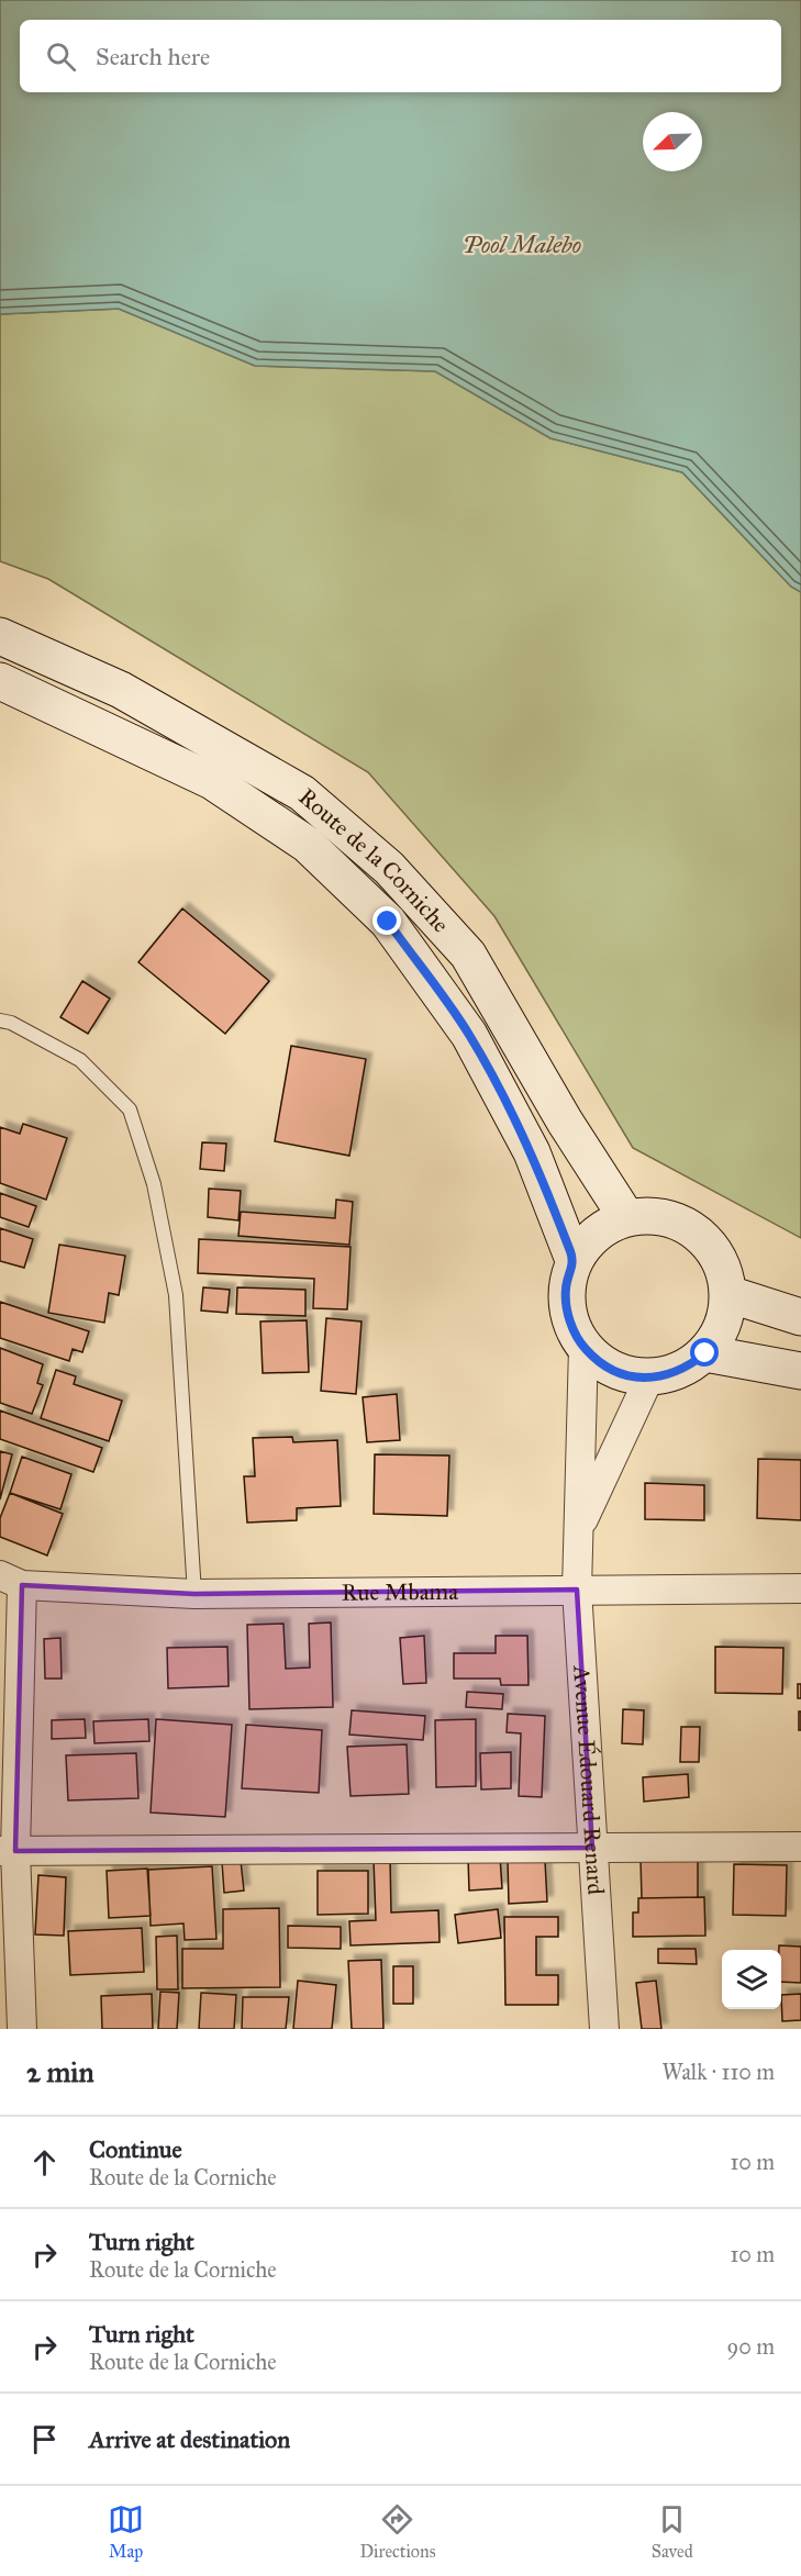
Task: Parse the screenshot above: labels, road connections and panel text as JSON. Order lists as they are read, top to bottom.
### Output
{
  "streets": {
    "main road": ["Route de la Corniche"],
    "street": ["Rue Mbama", "Avenue Édouard Renard"]
  },
  "crossings": [
    ["Route de la Corniche", "Avenue Édouard Renard"],
    ["Rue Mbama", "Avenue Édouard Renard"]
  ],
  "water": ["Pool Malebo"],
  "north": "bottom left",
  "page": {
    "search": "Search here",
    "heading": ["2 min", "Walk · 110 m"],
    "list": [
      ["Continue", "Route de la Corniche", "10 m"],
      ["Turn right", "Route de la Corniche", "10 m"],
      ["Turn right", "Route de la Corniche", "90 m"],
      "Arrive at destination"
    ],
    "nav": ["Map", "Directions", "Saved"]
  }
}
